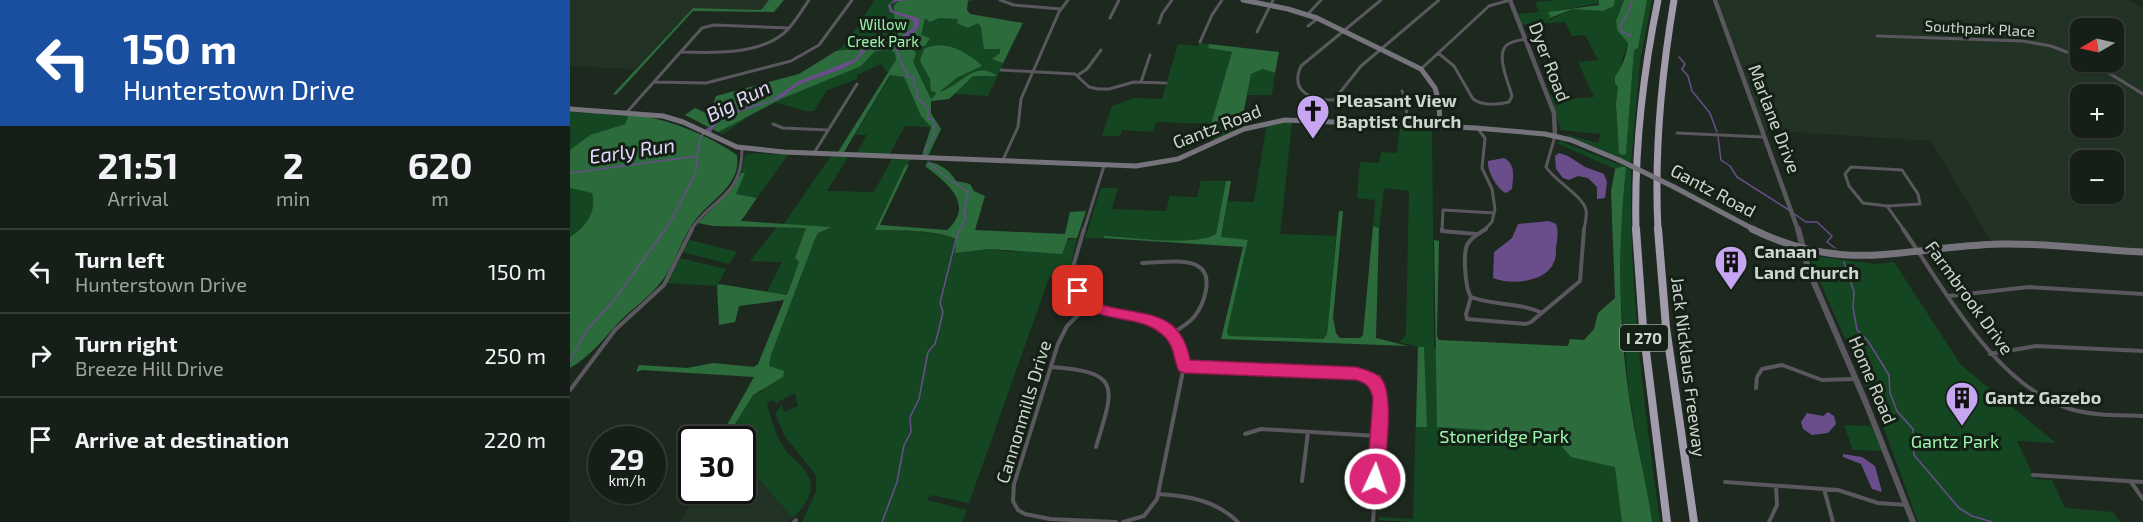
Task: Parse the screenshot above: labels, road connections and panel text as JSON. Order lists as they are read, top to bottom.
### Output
{
  "streets": {
    "highway": ["I 270", "Jack Nicklaus Freeway"],
    "main road": ["Gantz Road"],
    "street": [
      "Southpark Place",
      "Dyer Road",
      "Marlane Drive",
      "Farmbrook Drive",
      "Home Road",
      "Cannonmills Drive"
    ]
  },
  "crossings": [
    ["Dyer Road", "Gantz Road"],
    ["Marlane Drive", "Gantz Road"],
    ["Marlane Drive", "Home Road"],
    ["Gantz Road", "Farmbrook Drive"],
    ["Gantz Road", "Home Road"]
  ],
  "water": ["Big Run", "Early Run"],
  "parks": ["Willow Creek Park", "Stoneridge Park", "Gantz Park"],
  "places": {
    "church": ["Pleasant View Baptist Church"],
    "building": ["Canaan Land Church", "Gantz Gazebo"]
  },
  "north": "left",
  "page": {
    "turn": ["150 m", "Hunterstown Drive"],
    "map_buttons": ["+", "−"],
    "eta": [
      "21:51",
      "Arrival",
      "2",
      "min",
      "620",
      "m"
    ],
    "list": [
      {
        "name": "Turn left",
        "note": "Hunterstown Drive",
        "value": "150 m"
      },
      {
        "name": "Turn right",
        "note": "Breeze Hill Drive",
        "value": "250 m"
      },
      {
        "name": "Arrive at destination",
        "value": "220 m"
      }
    ],
    "speed": "29 km/h",
    "limit": "30"
  }
}
